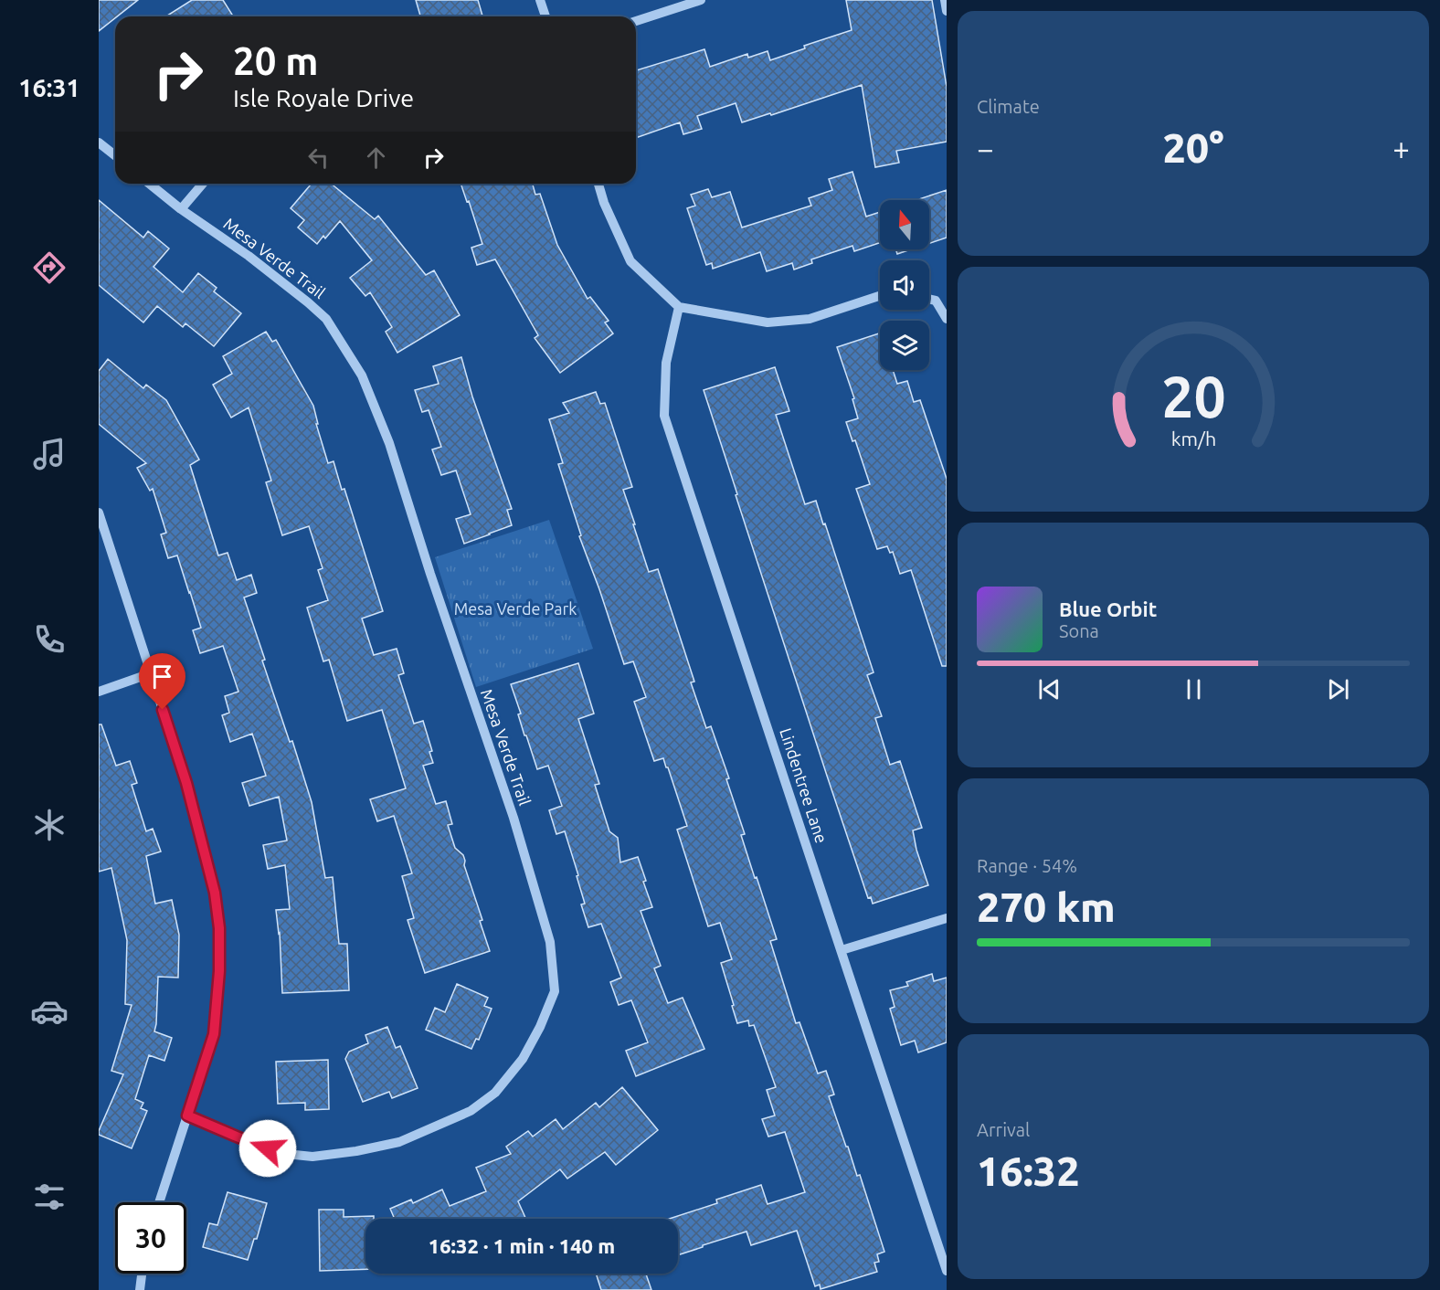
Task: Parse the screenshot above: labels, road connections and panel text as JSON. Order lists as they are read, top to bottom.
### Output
{
  "streets": {
    "street": ["Mesa Verde Trail", "Lindentree Lane"]
  },
  "parks": ["Mesa Verde Park"],
  "north": "top",
  "page": {
    "tabs": "16:31",
    "tile": [
      "Climate",
      ["Range · 54%", "270 km"],
      ["Arrival", "16:32"]
    ],
    "turn": ["20 m", "Isle Royale Drive"],
    "heat": ["−", "20°", "+"],
    "song": ["Blue Orbit", "Sona"],
    "limit": "30",
    "trip": "16:32 · 1 min · 140 m",
    "gauge": ["20", "km/h"]
  }
}
